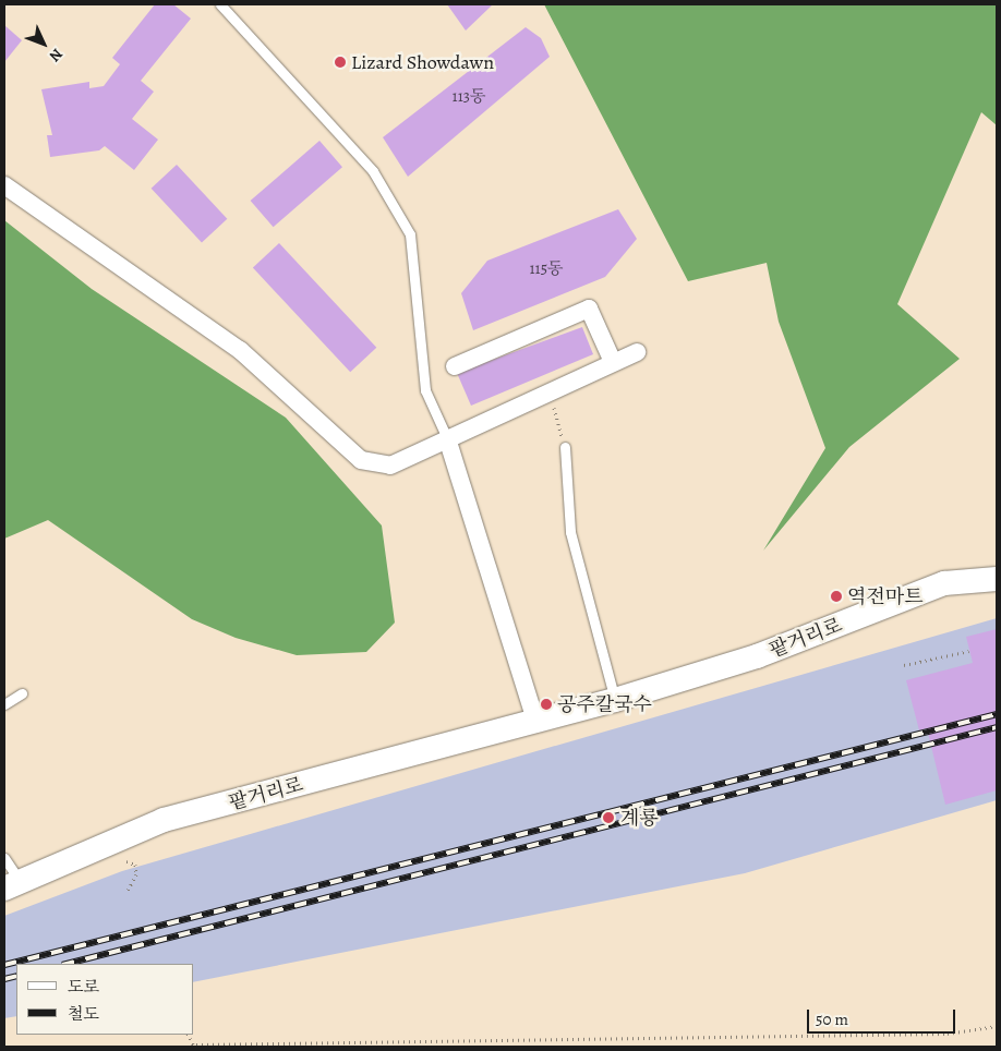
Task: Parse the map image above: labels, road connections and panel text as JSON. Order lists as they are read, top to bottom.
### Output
{
  "streets": {
    "street": ["팥거리로"]
  },
  "places": [
    "Lizard Showdawn",
    "역전마트",
    "공주칼국수",
    "계룡"
  ],
  "house_numbers": ["113동", "115동"],
  "legend": ["도로", "철도"],
  "scale_bar": "50 m",
  "north": "bottom right"
}
